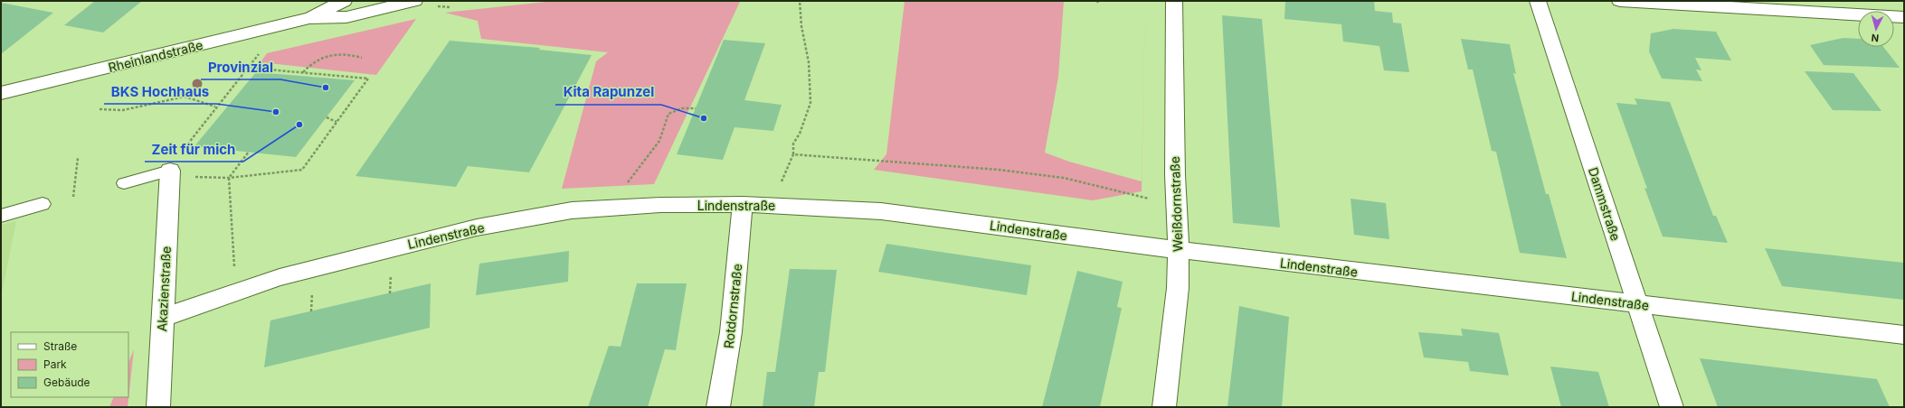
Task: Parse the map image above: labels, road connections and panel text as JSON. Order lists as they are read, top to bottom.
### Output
{
  "streets": {
    "street": [
      "Rheinlandstraße",
      "Weißdornstraße",
      "Dammstraße",
      "Lindenstraße",
      "Akazienstraße",
      "Rotdornstraße"
    ]
  },
  "crossings": [
    ["Weißdornstraße", "Lindenstraße"],
    ["Dammstraße", "Lindenstraße"],
    ["Lindenstraße", "Akazienstraße"],
    ["Lindenstraße", "Rotdornstraße"]
  ],
  "places": [
    "Provinzial",
    "BKS Hochhaus",
    "Kita Rapunzel",
    "Zeit für mich"
  ],
  "legend": ["Straße", "Park", "Gebäude"],
  "north": "bottom"
}
